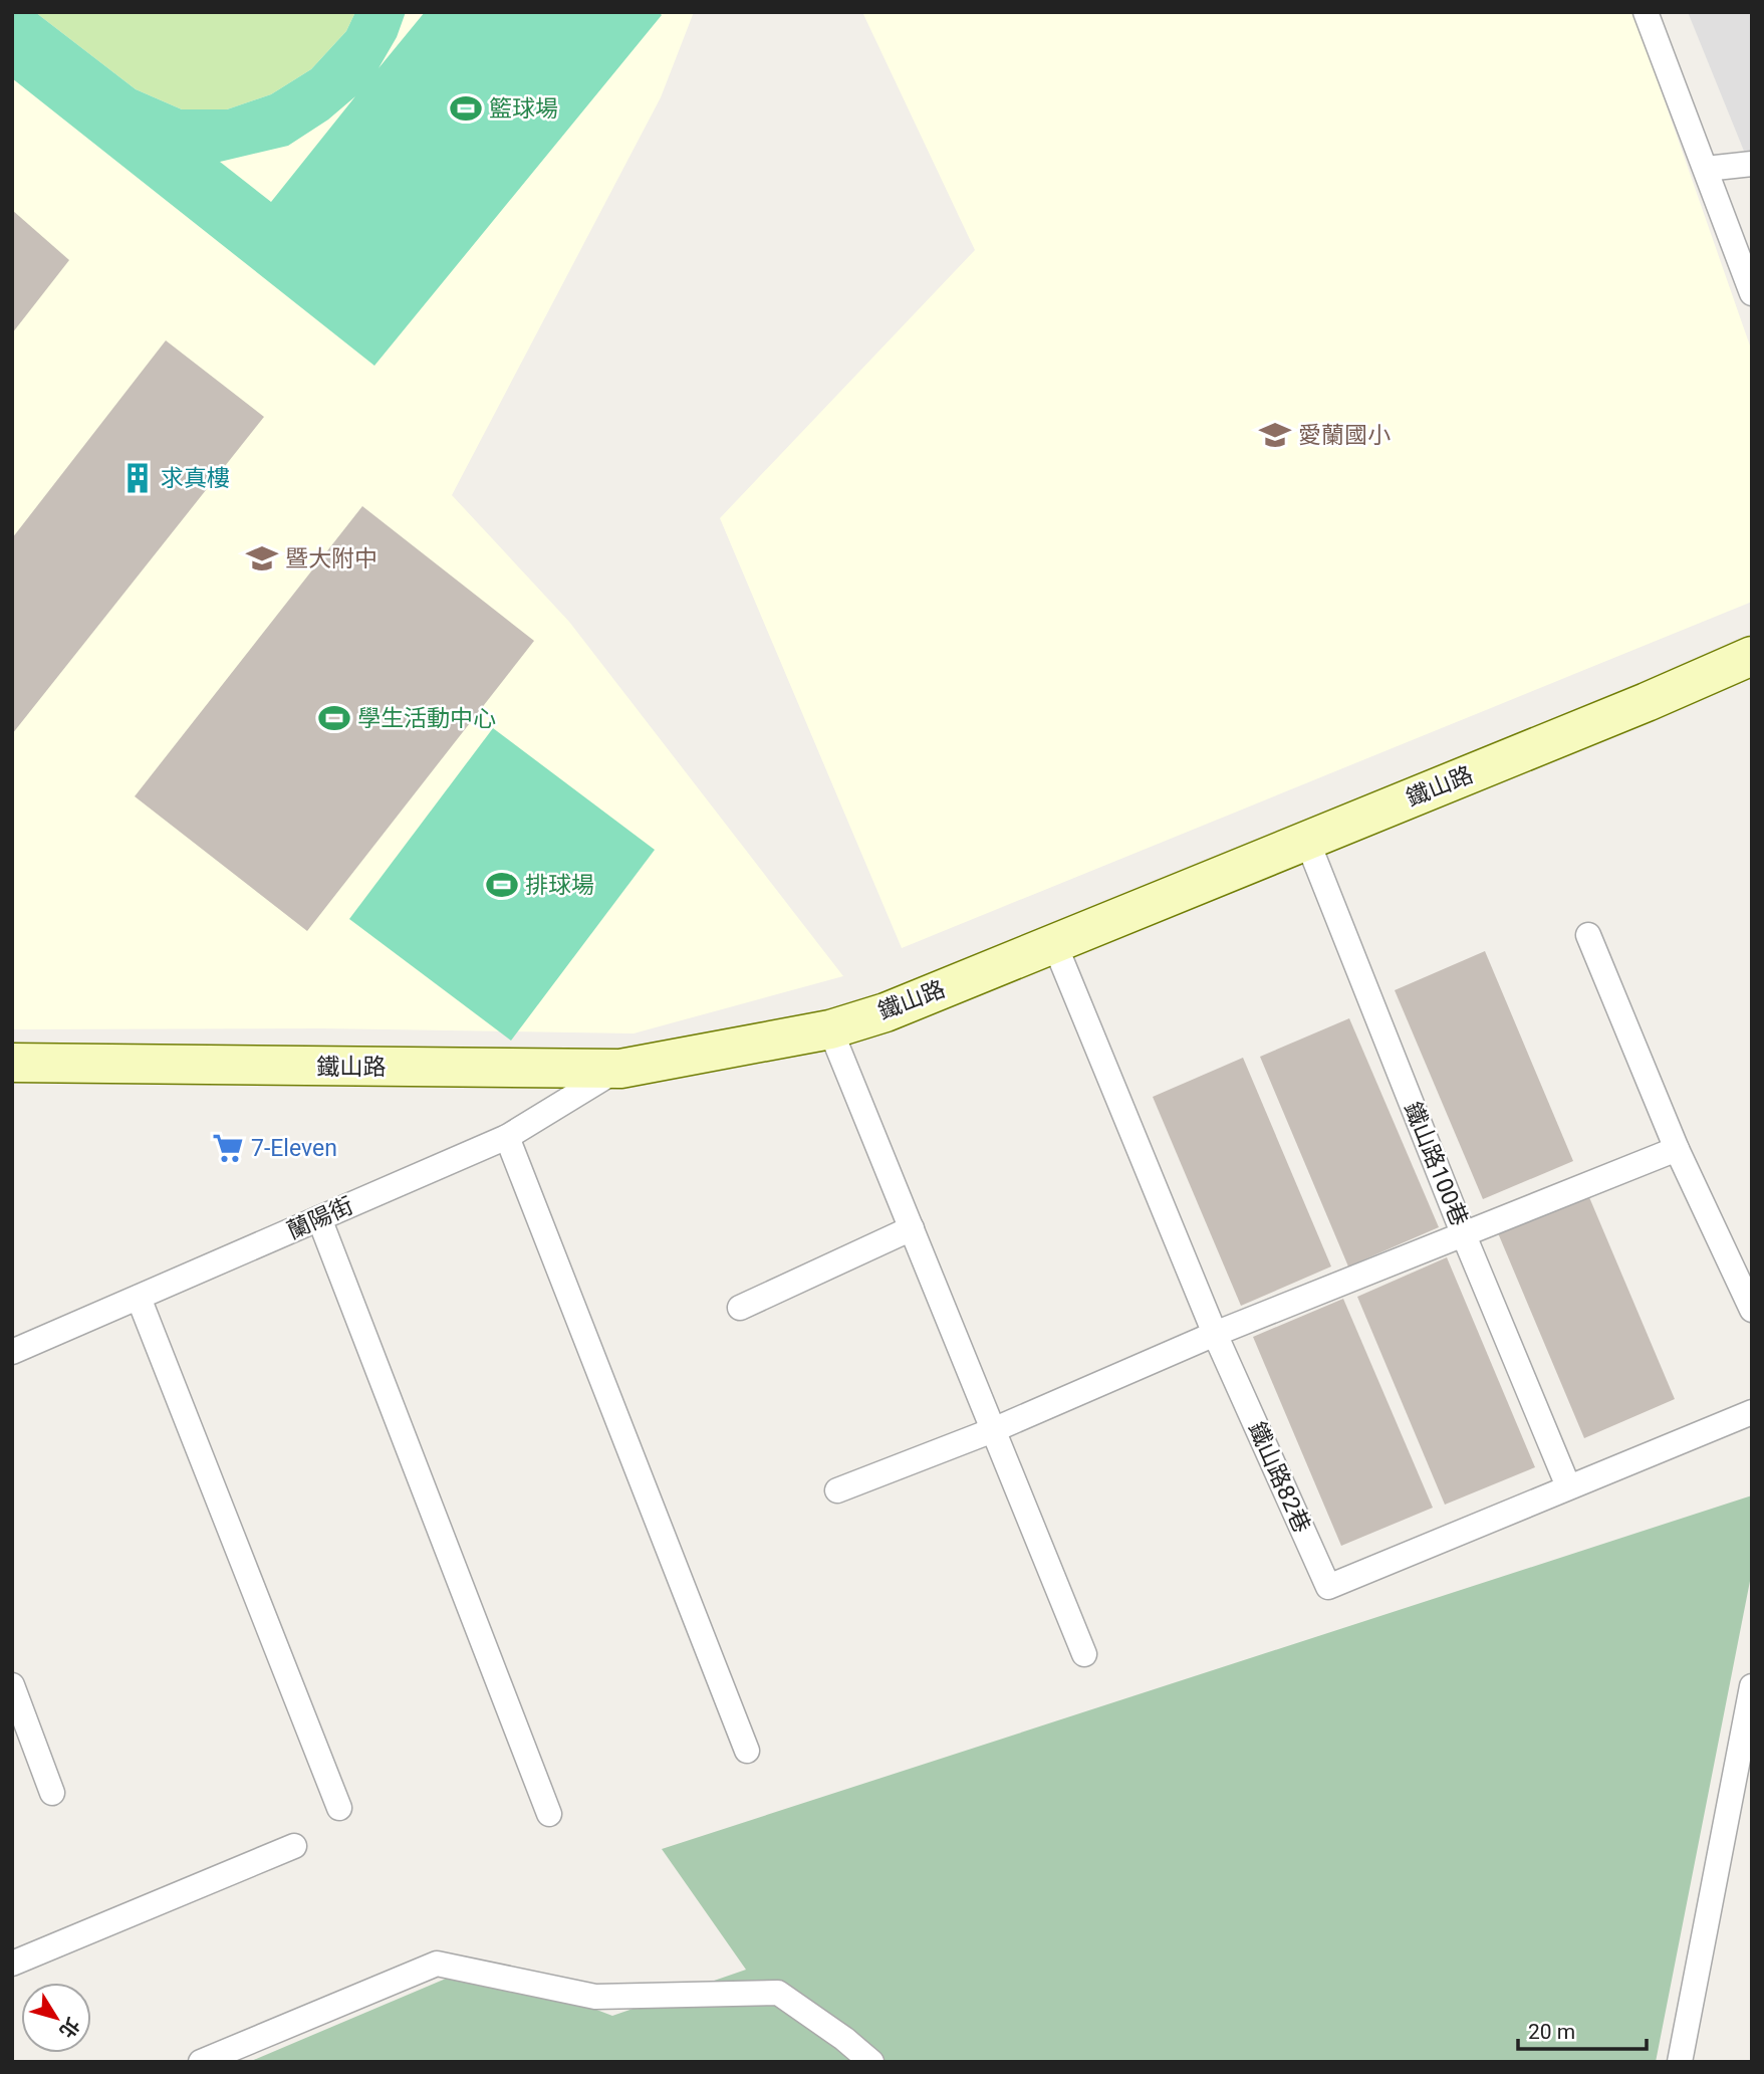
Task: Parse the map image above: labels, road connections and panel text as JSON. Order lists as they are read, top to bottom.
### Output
{
  "streets": {
    "street": ["鐵山路"],
    "lane": ["鐵山路100巷", "蘭陽街", "鐵山路82巷"]
  },
  "crossings": [
    ["鐵山路", "鐵山路100巷"],
    ["鐵山路", "蘭陽街"],
    ["鐵山路", "鐵山路82巷"],
    ["鐵山路100巷", "鐵山路82巷"]
  ],
  "places": {
    "sports": ["籃球場", "學生活動中心", "排球場"],
    "school or university": ["愛蘭國小", "暨大附中"],
    "building": ["求真樓"],
    "supermarket": ["7-Eleven"]
  },
  "scale_bar": "20 m",
  "north": "bottom right"
}
